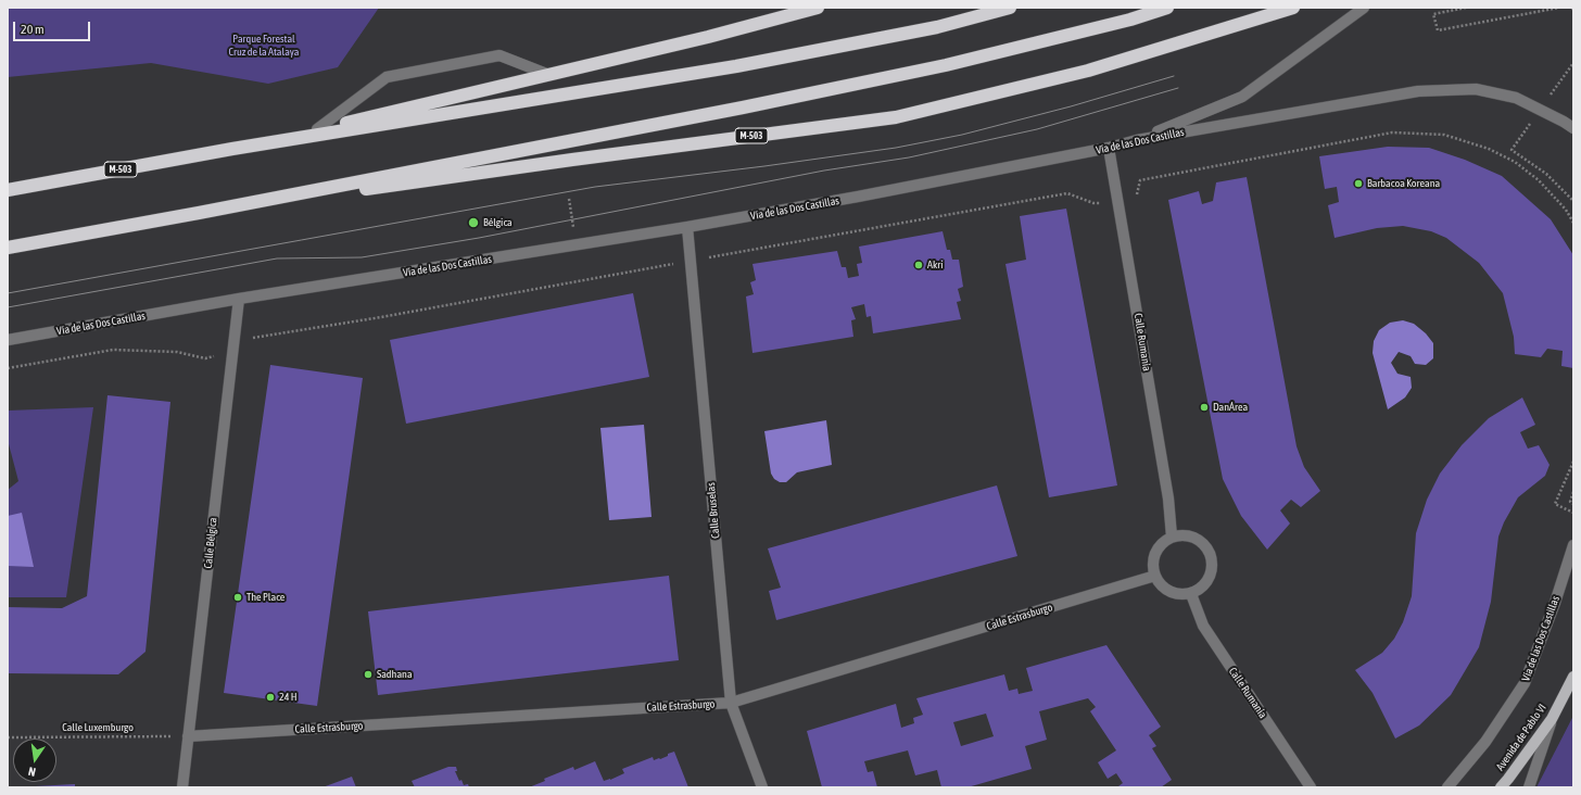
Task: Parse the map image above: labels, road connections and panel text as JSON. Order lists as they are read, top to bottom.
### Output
{
  "streets": {
    "highway": ["M-503"],
    "main road": ["Avenida de Pablo VI"],
    "street": [
      "Vía de las Dos Castillas",
      "Calle Rumanía",
      "Calle Bruselas",
      "Calle Bélgica",
      "Calle Estrasburgo"
    ],
    "path": ["Calle Luxemburgo"]
  },
  "crossings": [
    ["Vía de las Dos Castillas", "Calle Rumanía"],
    ["Vía de las Dos Castillas", "Calle Bruselas"],
    ["Vía de las Dos Castillas", "Calle Bélgica"],
    ["Calle Rumanía", "Calle Estrasburgo"],
    ["Calle Bruselas", "Calle Estrasburgo"],
    ["Calle Bélgica", "Calle Estrasburgo"],
    ["Calle Bélgica", "Calle Luxemburgo"],
    ["Calle Estrasburgo", "Calle Luxemburgo"]
  ],
  "parks": ["Parque Forestal Cruz de la Atalaya"],
  "places": [
    "Barbacoa Koreana",
    "Bélgica",
    "Akri",
    "DanÁrea",
    "The Place",
    "Sadhana",
    "24 H"
  ],
  "scale_bar": "20 m",
  "north": "bottom"
}
